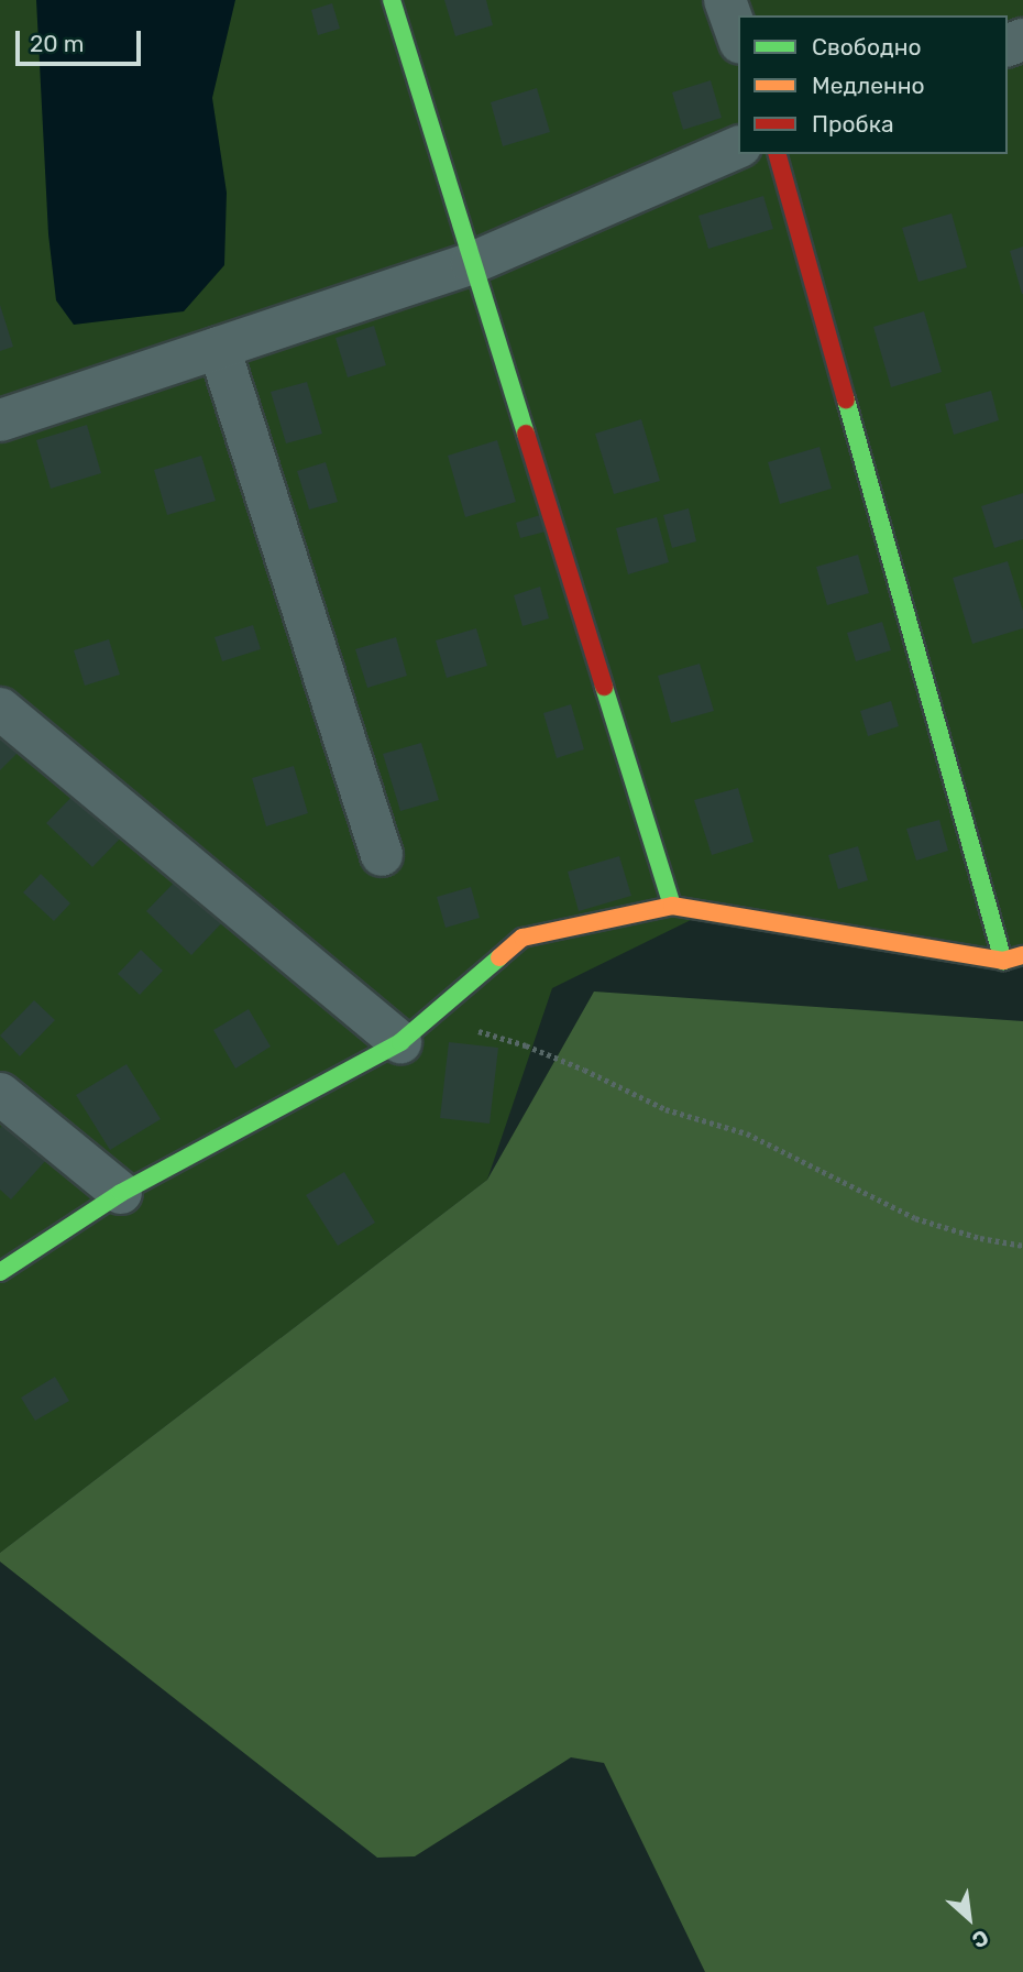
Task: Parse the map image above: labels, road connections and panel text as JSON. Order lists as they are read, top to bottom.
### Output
{
  "legend": ["Свободно", "Медленно", "Пробка"],
  "scale_bar": "20 m",
  "north": "bottom right"
}
